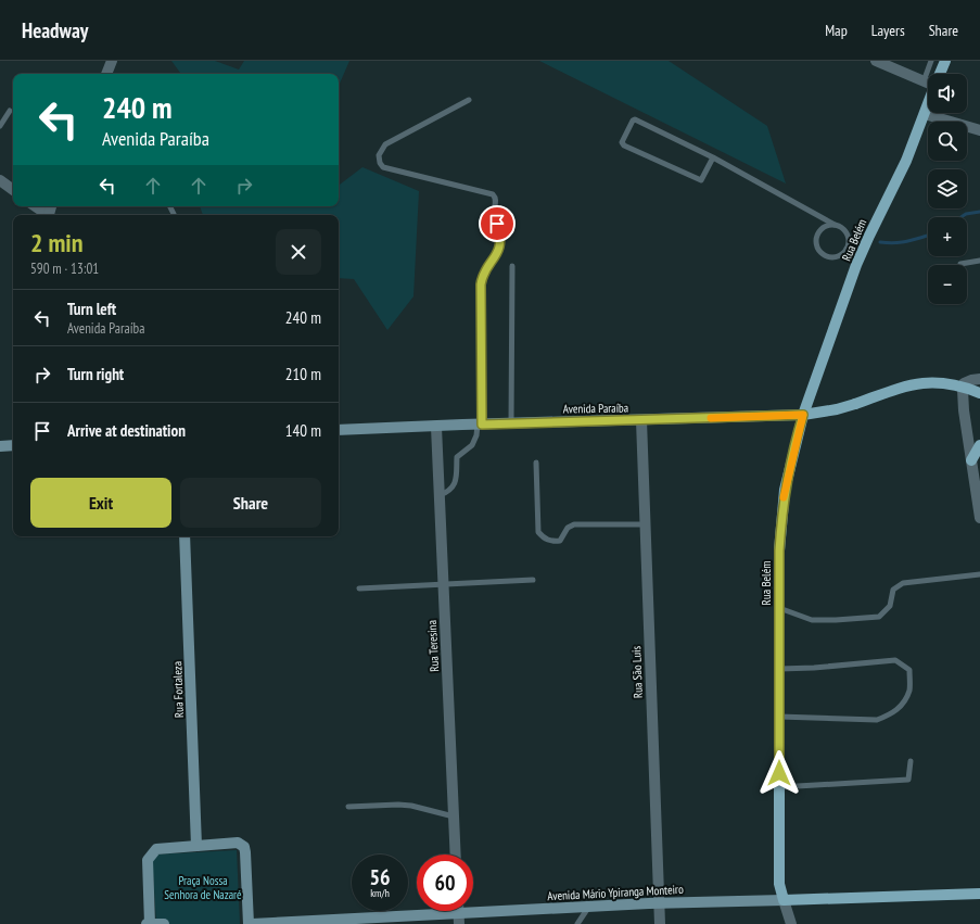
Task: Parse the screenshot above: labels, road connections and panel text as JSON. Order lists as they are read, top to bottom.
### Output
{
  "streets": {
    "main road": [
      "Rua Belém",
      "Avenida Paraíba",
      "Rua Fortaleza",
      "Avenida Mário Ypiranga Monteiro"
    ],
    "street": ["Rua Teresina", "Rua São Luis"]
  },
  "crossings": [
    ["Rua Belém", "Avenida Paraíba"],
    ["Rua Belém", "Avenida Mário Ypiranga Monteiro"],
    ["Avenida Paraíba", "Rua Teresina"],
    ["Avenida Paraíba", "Rua São Luis"],
    ["Rua São Luis", "Avenida Mário Ypiranga Monteiro"]
  ],
  "parks": ["Praça Nossa Senhora de Nazaré"],
  "page": {
    "header": "Headway",
    "nav": ["Map", "Layers", "Share"],
    "map_buttons": ["+", "−"],
    "turn": ["240 m", "Avenida Paraíba"],
    "heading": ["2 min", "590 m · 13:01"],
    "list": [
      {
        "name": "Turn left",
        "note": "Avenida Paraíba",
        "value": "240 m"
      },
      {
        "name": "Turn right",
        "value": "210 m"
      },
      {
        "name": "Arrive at destination",
        "value": "140 m"
      }
    ],
    "buttons": ["Exit", "Share"],
    "speed": "56 km/h",
    "limit": "60"
  }
}
